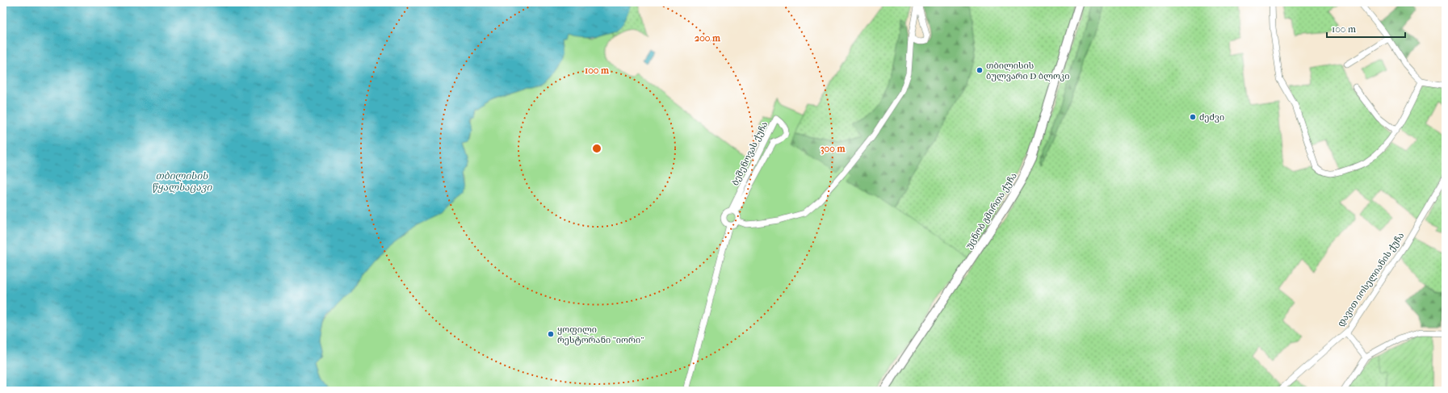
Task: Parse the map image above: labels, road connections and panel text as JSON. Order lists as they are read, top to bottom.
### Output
{
  "streets": {
    "main road": ["უცნობ გმირთა ქუჩა"],
    "street": ["ბეშენოვას ქუჩა", "დავით იოსელიანის ქუჩა"]
  },
  "water": ["თბილისის წყალსაცავი"],
  "places": ["თბილისის ბულვარი D ბლოკი", "ძეძვი", "ყოფილი რესტორანი \"იორი\""],
  "scale_bar": "100 m",
  "rings": ["200 m", "100 m", "300 m"]
}
